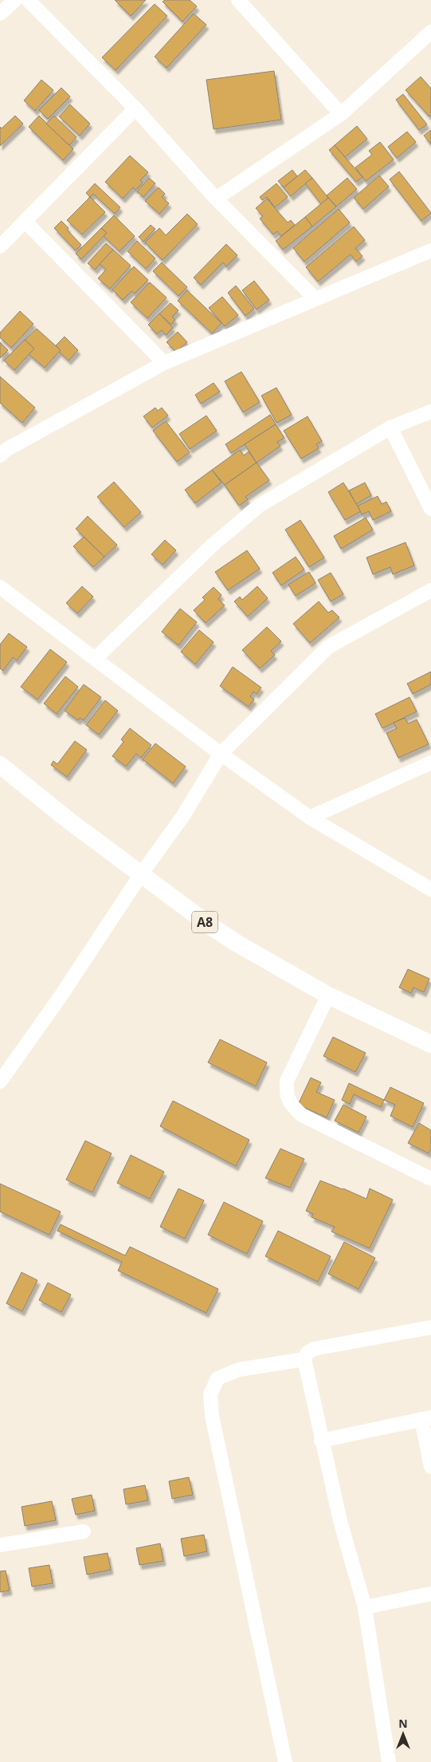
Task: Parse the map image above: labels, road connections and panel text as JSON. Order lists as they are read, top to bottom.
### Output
{
  "streets": {
    "main road": ["A8"]
  },
  "north": "top"
}
